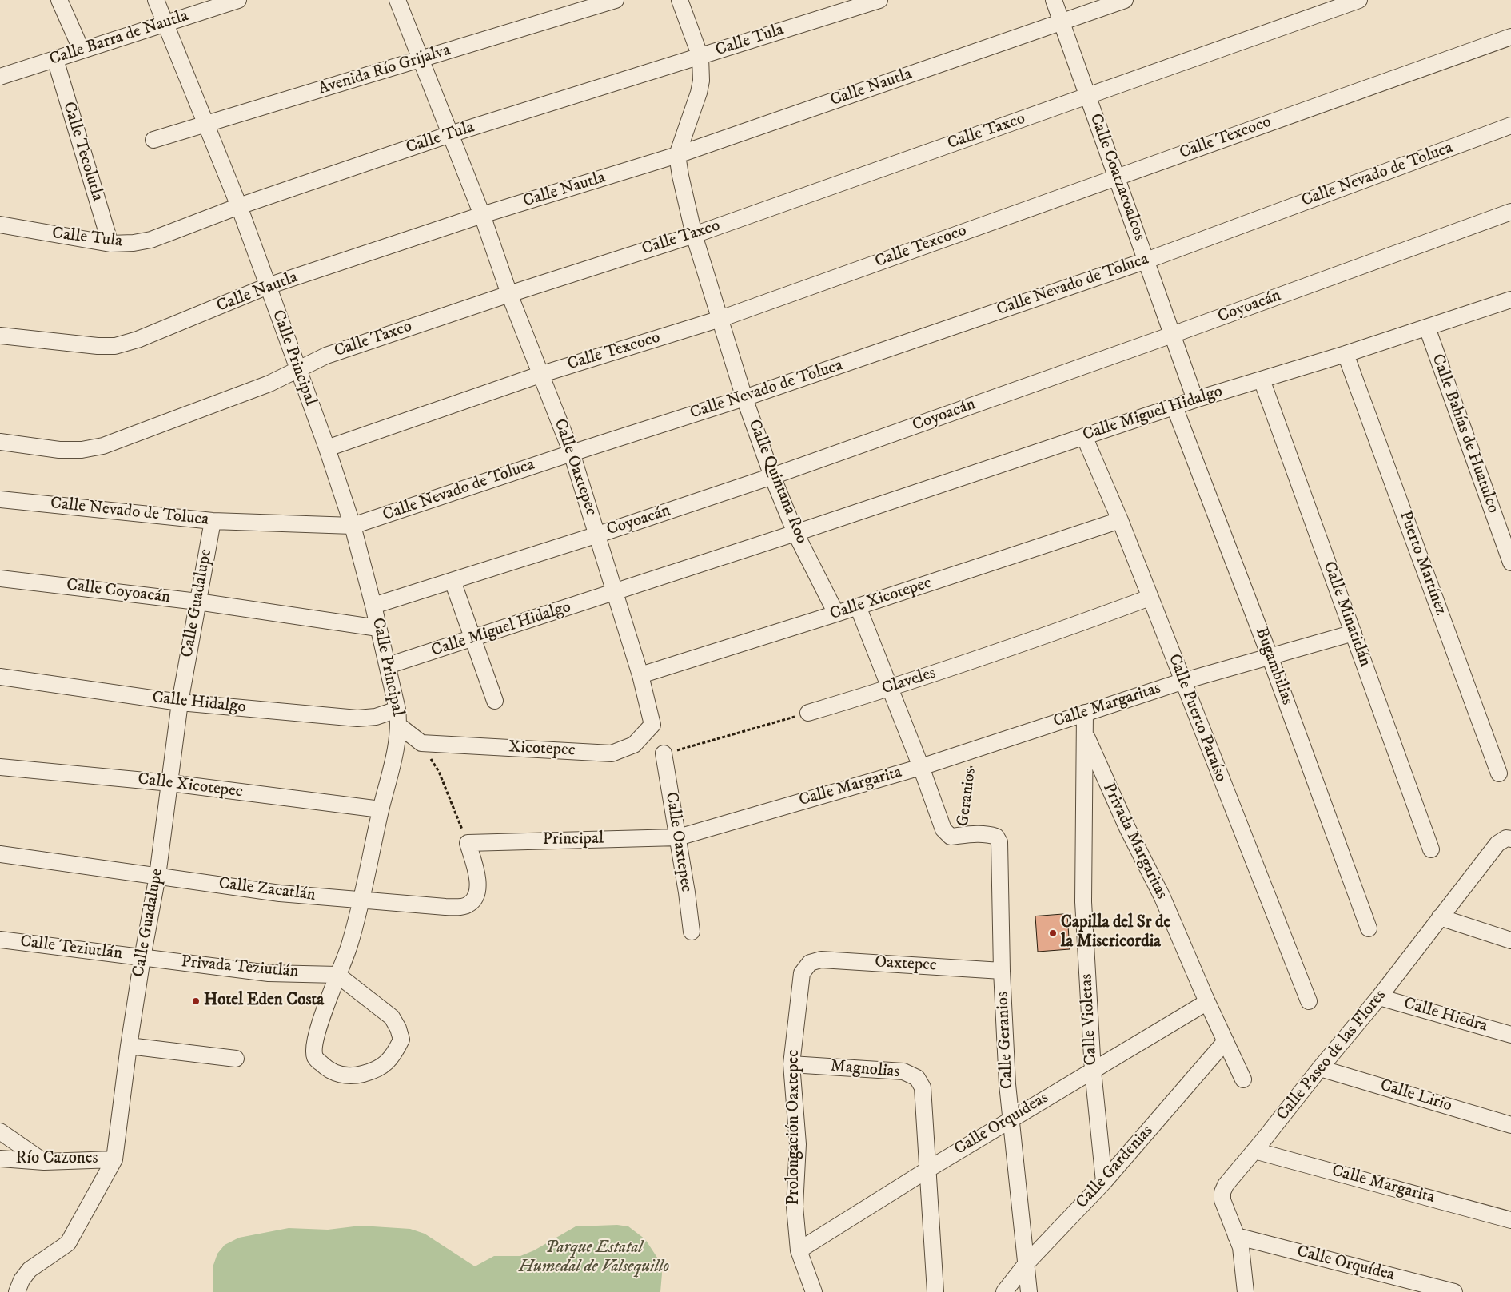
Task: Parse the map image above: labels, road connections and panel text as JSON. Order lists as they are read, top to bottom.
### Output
{
  "streets": {
    "street": [
      "Calle Barra de Nautla",
      "Calle Tula",
      "Avenida Río Grijalva",
      "Calle Nautla",
      "Calle Taxco",
      "Calle Texcoco",
      "Calle Tecolutla",
      "Calle Nevado de Toluca",
      "Calle Coatzacoalcos",
      "Coyoacán",
      "Calle Principal",
      "Calle Miguel Hidalgo",
      "Calle Bahías de Huatulco",
      "Calle Oaxtepec",
      "Calle Quintana Roo",
      "Puerto Martínez",
      "Calle Coyoacán",
      "Calle Xicotepec",
      "Calle Guadalupe",
      "Calle Minatitlán",
      "Bugambilias",
      "Claveles",
      "Calle Hidalgo",
      "Calle Margaritas",
      "Calle Puerto Paraíso",
      "Xicotepec",
      "Calle Margarita",
      "Geranios",
      "Principal",
      "Privada Margaritas",
      "Calle Zacatlán",
      "Calle Teziutlán",
      "Oaxtepec",
      "Privada Teziutlán",
      "Calle Hiedra",
      "Calle Violetas",
      "Calle Geranios",
      "Calle Paseo de las Flores",
      "Magnolias",
      "Calle Lirio",
      "Calle Orquídeas",
      "Prolongación Oaxtepec",
      "Río Cazones",
      "Calle Gardenias",
      "Calle Orquídea"
    ]
  },
  "crossings": [
    ["Calle Barra de Nautla", "Calle Tecolutla"],
    ["Calle Barra de Nautla", "Calle Principal"],
    ["Calle Tula", "Calle Tecolutla"],
    ["Calle Tula", "Calle Principal"],
    ["Calle Tula", "Calle Oaxtepec"],
    ["Calle Tula", "Calle Quintana Roo"],
    ["Avenida Río Grijalva", "Calle Principal"],
    ["Avenida Río Grijalva", "Calle Oaxtepec"],
    ["Calle Nautla", "Calle Coatzacoalcos"],
    ["Calle Nautla", "Calle Principal"],
    ["Calle Nautla", "Calle Oaxtepec"],
    ["Calle Nautla", "Calle Quintana Roo"],
    ["Calle Taxco", "Calle Coatzacoalcos"],
    ["Calle Taxco", "Calle Principal"],
    ["Calle Taxco", "Calle Oaxtepec"],
    ["Calle Taxco", "Calle Quintana Roo"],
    ["Calle Texcoco", "Calle Coatzacoalcos"],
    ["Calle Texcoco", "Calle Principal"],
    ["Calle Texcoco", "Calle Oaxtepec"],
    ["Calle Texcoco", "Calle Quintana Roo"],
    ["Calle Nevado de Toluca", "Calle Coatzacoalcos"],
    ["Calle Nevado de Toluca", "Calle Principal"],
    ["Calle Nevado de Toluca", "Calle Oaxtepec"],
    ["Calle Nevado de Toluca", "Calle Quintana Roo"],
    ["Calle Nevado de Toluca", "Calle Guadalupe"],
    ["Calle Coatzacoalcos", "Coyoacán"],
    ["Calle Coatzacoalcos", "Calle Miguel Hidalgo"],
    ["Coyoacán", "Calle Principal"],
    ["Coyoacán", "Calle Oaxtepec"],
    ["Coyoacán", "Calle Quintana Roo"],
    ["Calle Principal", "Calle Miguel Hidalgo"],
    ["Calle Principal", "Calle Coyoacán"],
    ["Calle Principal", "Calle Xicotepec"],
    ["Calle Principal", "Calle Hidalgo"],
    ["Calle Principal", "Xicotepec"],
    ["Calle Principal", "Calle Zacatlán"],
    ["Calle Principal", "Privada Teziutlán"],
    ["Calle Miguel Hidalgo", "Calle Bahías de Huatulco"],
    ["Calle Miguel Hidalgo", "Calle Oaxtepec"],
    ["Calle Miguel Hidalgo", "Calle Quintana Roo"],
    ["Calle Miguel Hidalgo", "Puerto Martínez"],
    ["Calle Miguel Hidalgo", "Calle Minatitlán"],
    ["Calle Miguel Hidalgo", "Bugambilias"],
    ["Calle Miguel Hidalgo", "Calle Puerto Paraíso"],
    ["Calle Oaxtepec", "Calle Xicotepec"],
    ["Calle Oaxtepec", "Xicotepec"],
    ["Calle Oaxtepec", "Calle Margarita"],
    ["Calle Oaxtepec", "Principal"],
    ["Calle Quintana Roo", "Calle Xicotepec"],
    ["Calle Coyoacán", "Calle Guadalupe"],
    ["Calle Xicotepec", "Calle Guadalupe"],
    ["Calle Xicotepec", "Calle Puerto Paraíso"],
    ["Calle Guadalupe", "Calle Hidalgo"],
    ["Calle Guadalupe", "Calle Zacatlán"],
    ["Calle Guadalupe", "Calle Teziutlán"],
    ["Calle Guadalupe", "Privada Teziutlán"],
    ["Calle Guadalupe", "Río Cazones"],
    ["Calle Minatitlán", "Calle Margaritas"],
    ["Bugambilias", "Calle Margaritas"],
    ["Claveles", "Calle Puerto Paraíso"],
    ["Calle Margaritas", "Calle Puerto Paraíso"],
    ["Calle Margaritas", "Calle Margarita"],
    ["Calle Margaritas", "Calle Violetas"],
    ["Calle Margarita", "Geranios"],
    ["Calle Margarita", "Principal"],
    ["Calle Margarita", "Calle Paseo de las Flores"],
    ["Geranios", "Calle Geranios"],
    ["Principal", "Calle Zacatlán"],
    ["Privada Margaritas", "Calle Violetas"],
    ["Privada Margaritas", "Calle Orquídeas"],
    ["Privada Margaritas", "Calle Gardenias"],
    ["Calle Teziutlán", "Privada Teziutlán"],
    ["Oaxtepec", "Calle Geranios"],
    ["Oaxtepec", "Prolongación Oaxtepec"],
    ["Calle Hiedra", "Calle Paseo de las Flores"],
    ["Calle Violetas", "Calle Orquídeas"],
    ["Calle Violetas", "Calle Gardenias"],
    ["Calle Geranios", "Calle Orquídeas"],
    ["Calle Geranios", "Calle Gardenias"],
    ["Calle Paseo de las Flores", "Calle Lirio"],
    ["Calle Paseo de las Flores", "Calle Orquídea"],
    ["Magnolias", "Calle Orquídeas"],
    ["Magnolias", "Prolongación Oaxtepec"],
    ["Calle Orquídeas", "Prolongación Oaxtepec"]
  ],
  "parks": ["Parque Estatal Humedal de Valsequillo"],
  "places": ["Capilla del Sr de la Misericordia", "Hotel Eden Costa"]
}
